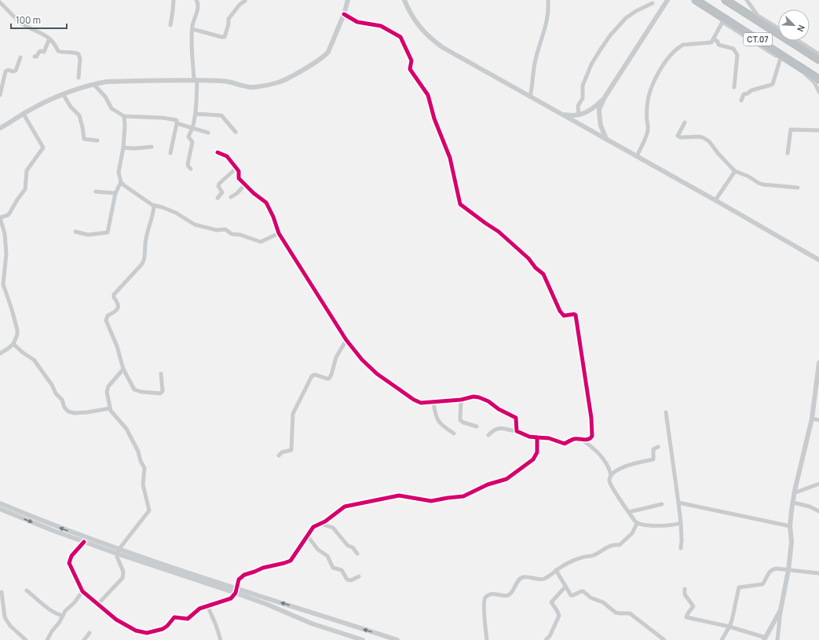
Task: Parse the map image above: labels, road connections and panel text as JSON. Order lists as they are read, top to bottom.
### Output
{
  "streets": {
    "highway": ["CT.07"]
  },
  "scale_bar": "100 m",
  "north": "bottom right"
}
